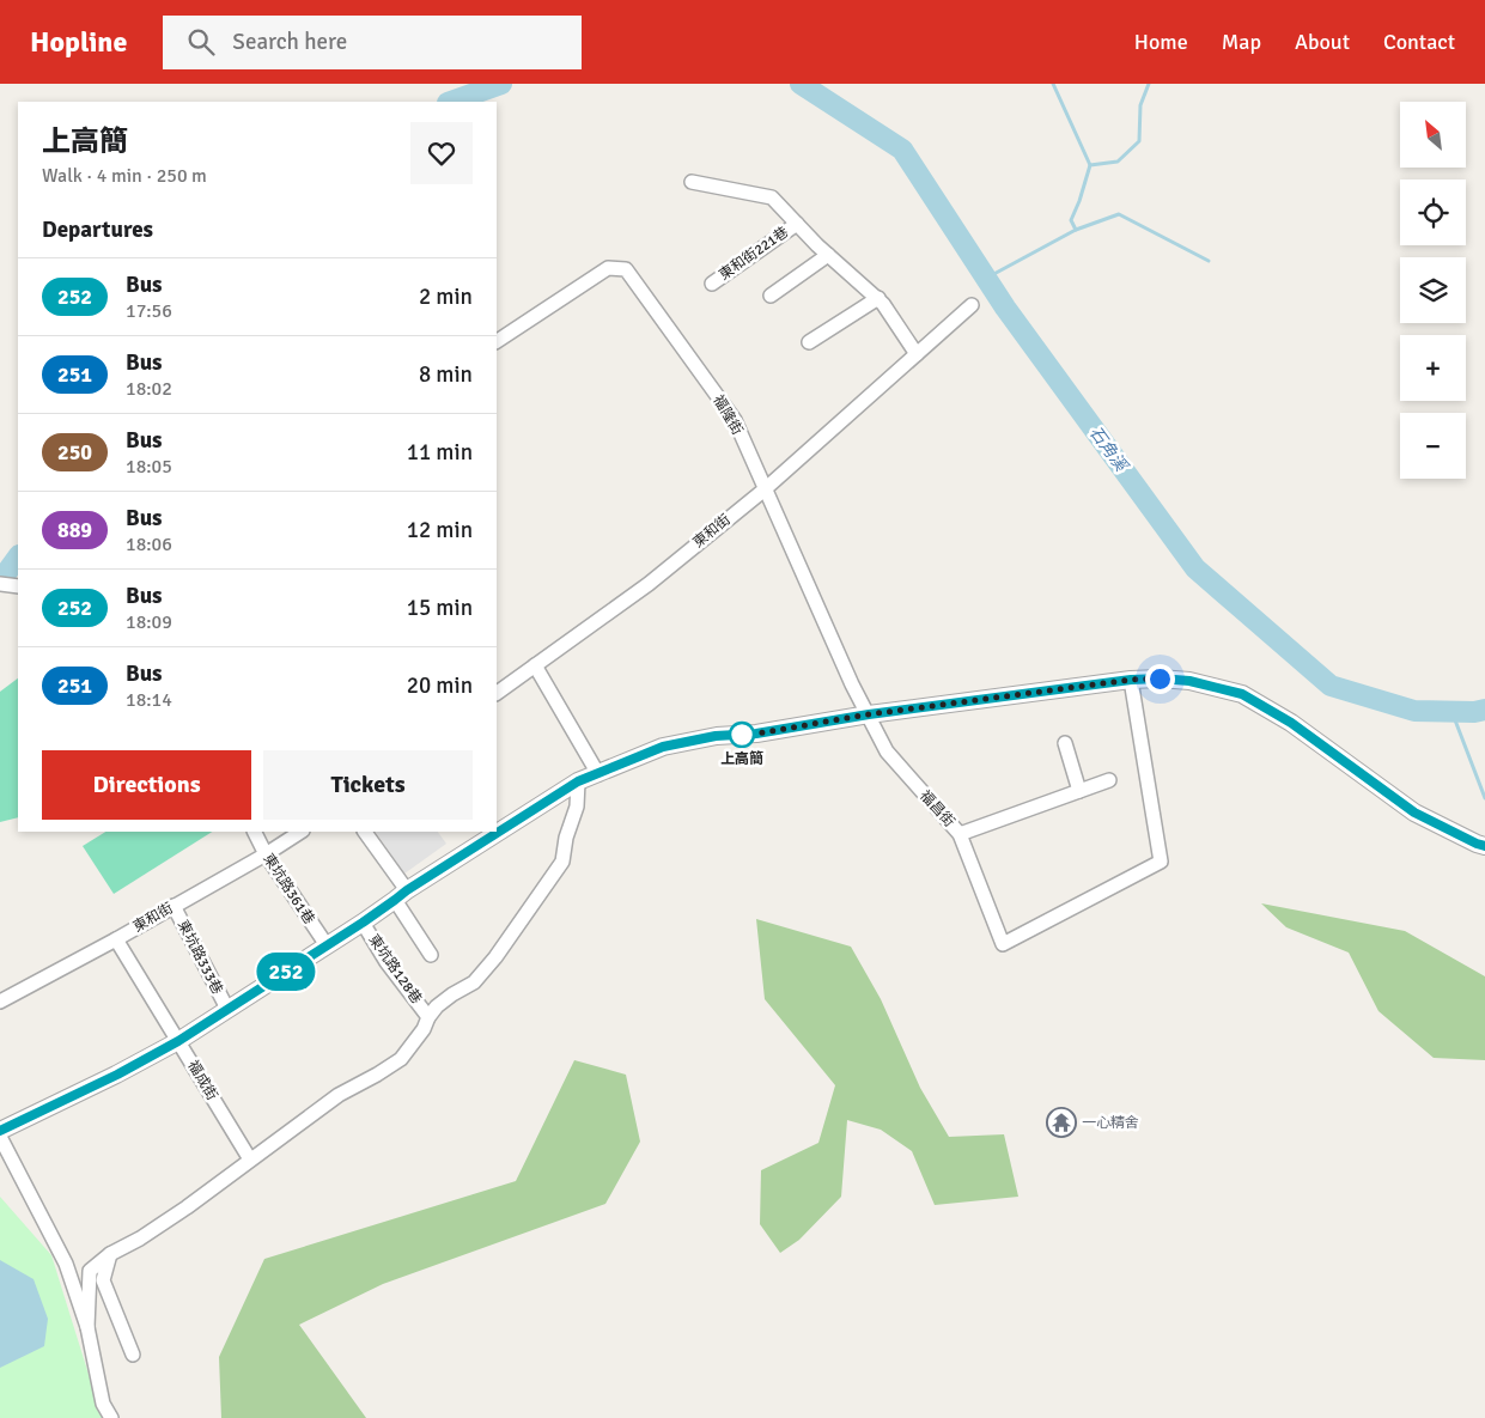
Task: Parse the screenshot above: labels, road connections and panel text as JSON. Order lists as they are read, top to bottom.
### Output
{
  "streets": {
    "street": [
      "東和街221巷",
      "福隆街",
      "東和街",
      "福昌街",
      "東坑路361巷",
      "東坑路333巷",
      "東坑路128巷",
      "福成街"
    ]
  },
  "crossings": [
    ["福隆街", "東和街"],
    ["福隆街", "福昌街"],
    ["東和街", "東坑路361巷"],
    ["東和街", "東坑路333巷"],
    ["東和街", "福成街"]
  ],
  "water": ["石角溪"],
  "places": {
    "other": ["上高簡"],
    "temple": ["一心精舍"]
  },
  "lines": ["bus line 252"],
  "north": "top left",
  "page": {
    "header": "Hopline",
    "search": "Search here",
    "nav": [
      "Home",
      "Map",
      "About",
      "Contact"
    ],
    "on_map": "252",
    "map_buttons": ["+", "−"],
    "heading": [
      ["上高簡", "Walk · 4 min · 250 m"],
      "Departures"
    ],
    "list": [
      {
        "mark": "252",
        "name": "Bus",
        "note": "17:56",
        "value": "2 min"
      },
      {
        "mark": "251",
        "name": "Bus",
        "note": "18:02",
        "value": "8 min"
      },
      {
        "mark": "250",
        "name": "Bus",
        "note": "18:05",
        "value": "11 min"
      },
      {
        "mark": "889",
        "name": "Bus",
        "note": "18:06",
        "value": "12 min"
      },
      {
        "mark": "252",
        "name": "Bus",
        "note": "18:09",
        "value": "15 min"
      },
      {
        "mark": "251",
        "name": "Bus",
        "note": "18:14",
        "value": "20 min"
      }
    ],
    "buttons": ["Directions", "Tickets"]
  }
}
